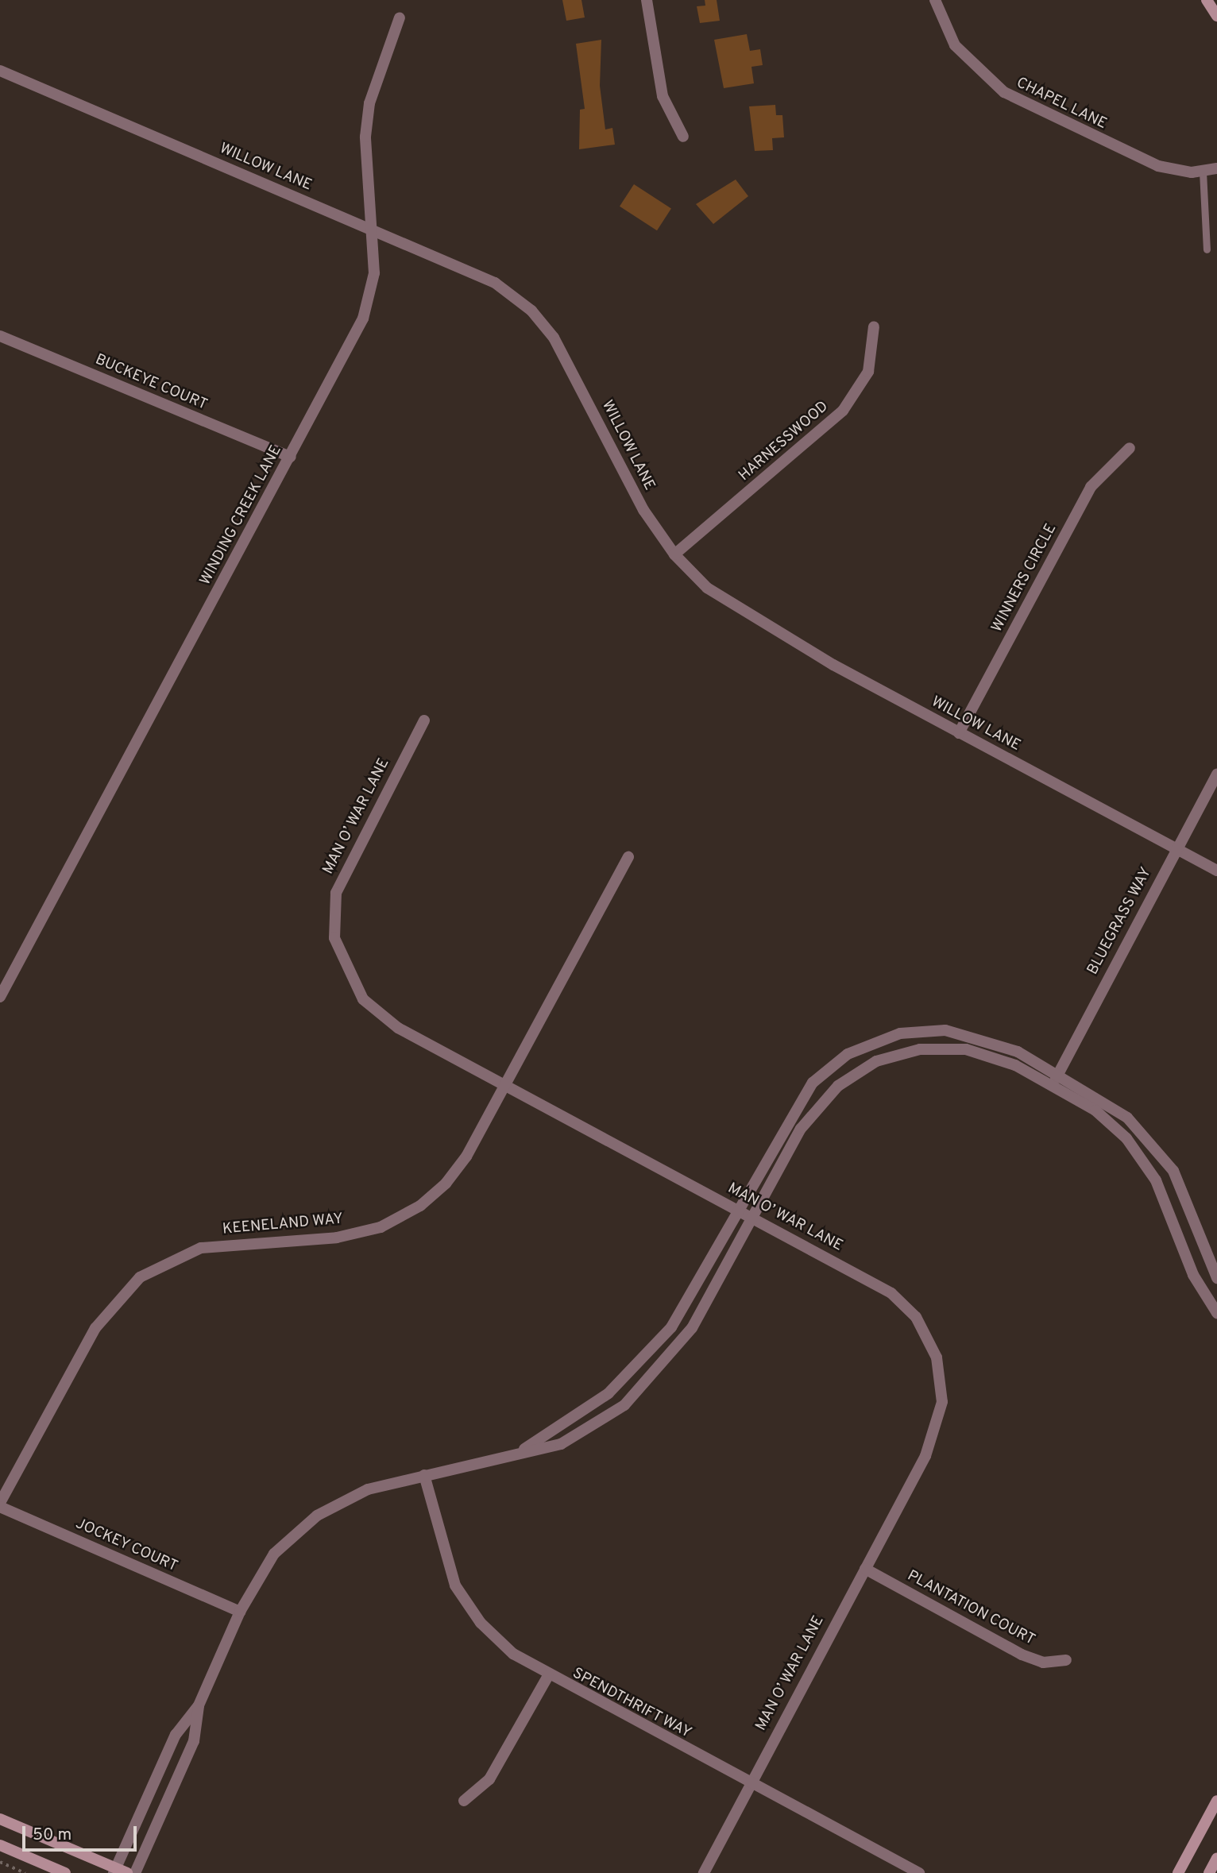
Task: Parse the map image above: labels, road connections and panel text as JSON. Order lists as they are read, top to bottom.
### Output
{
  "streets": {
    "street": [
      "CHAPEL LANE",
      "WILLOW LANE",
      "BUCKEYE COURT",
      "HARNESSWOOD",
      "WINDING CREEK LANE",
      "WINNERS CIRCLE",
      "MAN O’ WAR LANE",
      "BLUEGRASS WAY",
      "KEENELAND WAY",
      "JOCKEY COURT",
      "PLANTATION COURT",
      "SPENDTHRIFT WAY"
    ]
  },
  "crossings": [
    ["WILLOW LANE", "HARNESSWOOD"],
    ["WILLOW LANE", "WINDING CREEK LANE"],
    ["WILLOW LANE", "WINNERS CIRCLE"],
    ["WILLOW LANE", "BLUEGRASS WAY"],
    ["BUCKEYE COURT", "WINDING CREEK LANE"],
    ["MAN O’ WAR LANE", "KEENELAND WAY"],
    ["MAN O’ WAR LANE", "PLANTATION COURT"],
    ["MAN O’ WAR LANE", "SPENDTHRIFT WAY"],
    ["KEENELAND WAY", "JOCKEY COURT"]
  ],
  "scale_bar": "50 m"
}
